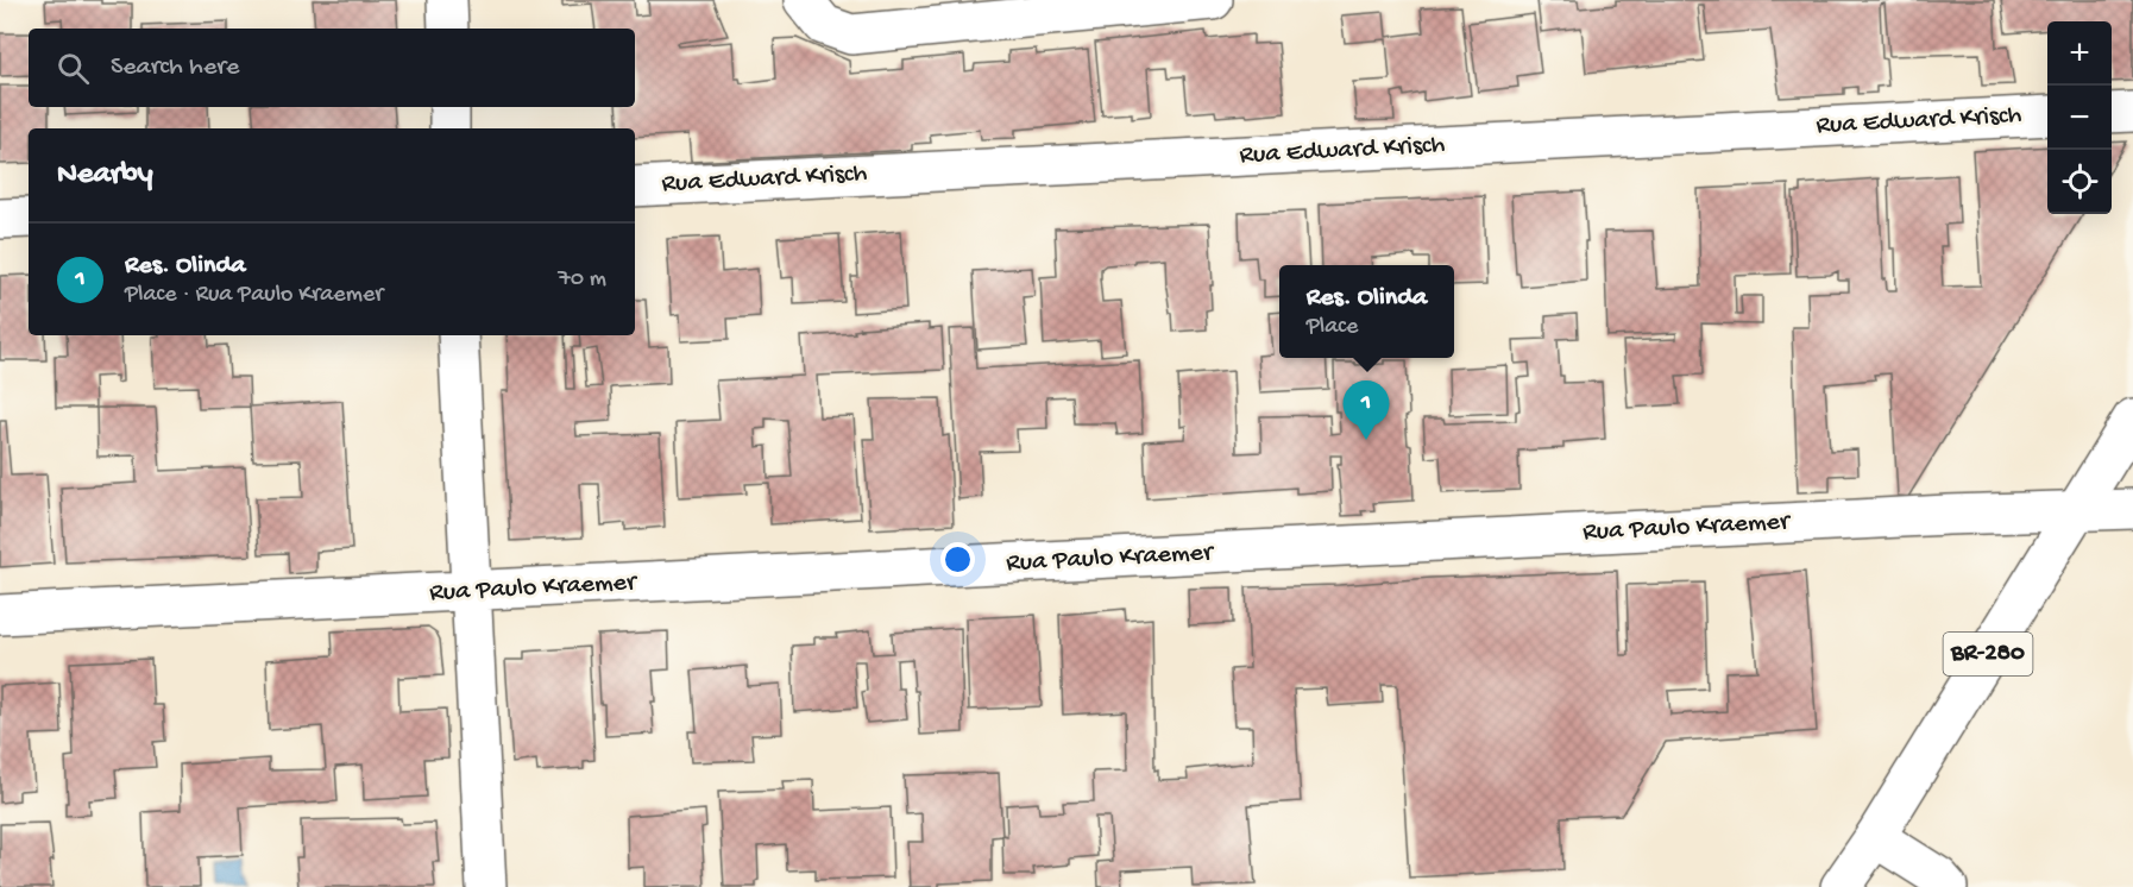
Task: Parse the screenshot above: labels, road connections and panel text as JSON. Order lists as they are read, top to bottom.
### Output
{
  "streets": {
    "main road": ["Rua Edward Krisch", "Rua Paulo Kraemer", "BR-280"]
  },
  "crossings": [
    ["Rua Paulo Kraemer", "BR-280"]
  ],
  "page": {
    "map_buttons": ["+", "−"],
    "search": "Search here",
    "heading": "Nearby",
    "list": [
      {
        "mark": "1",
        "name": "Res. Olinda",
        "note": "Place · Rua Paulo Kraemer",
        "value": "70 m"
      }
    ],
    "popup": ["Res. Olinda", "Place"],
    "pins": "1"
  }
}
